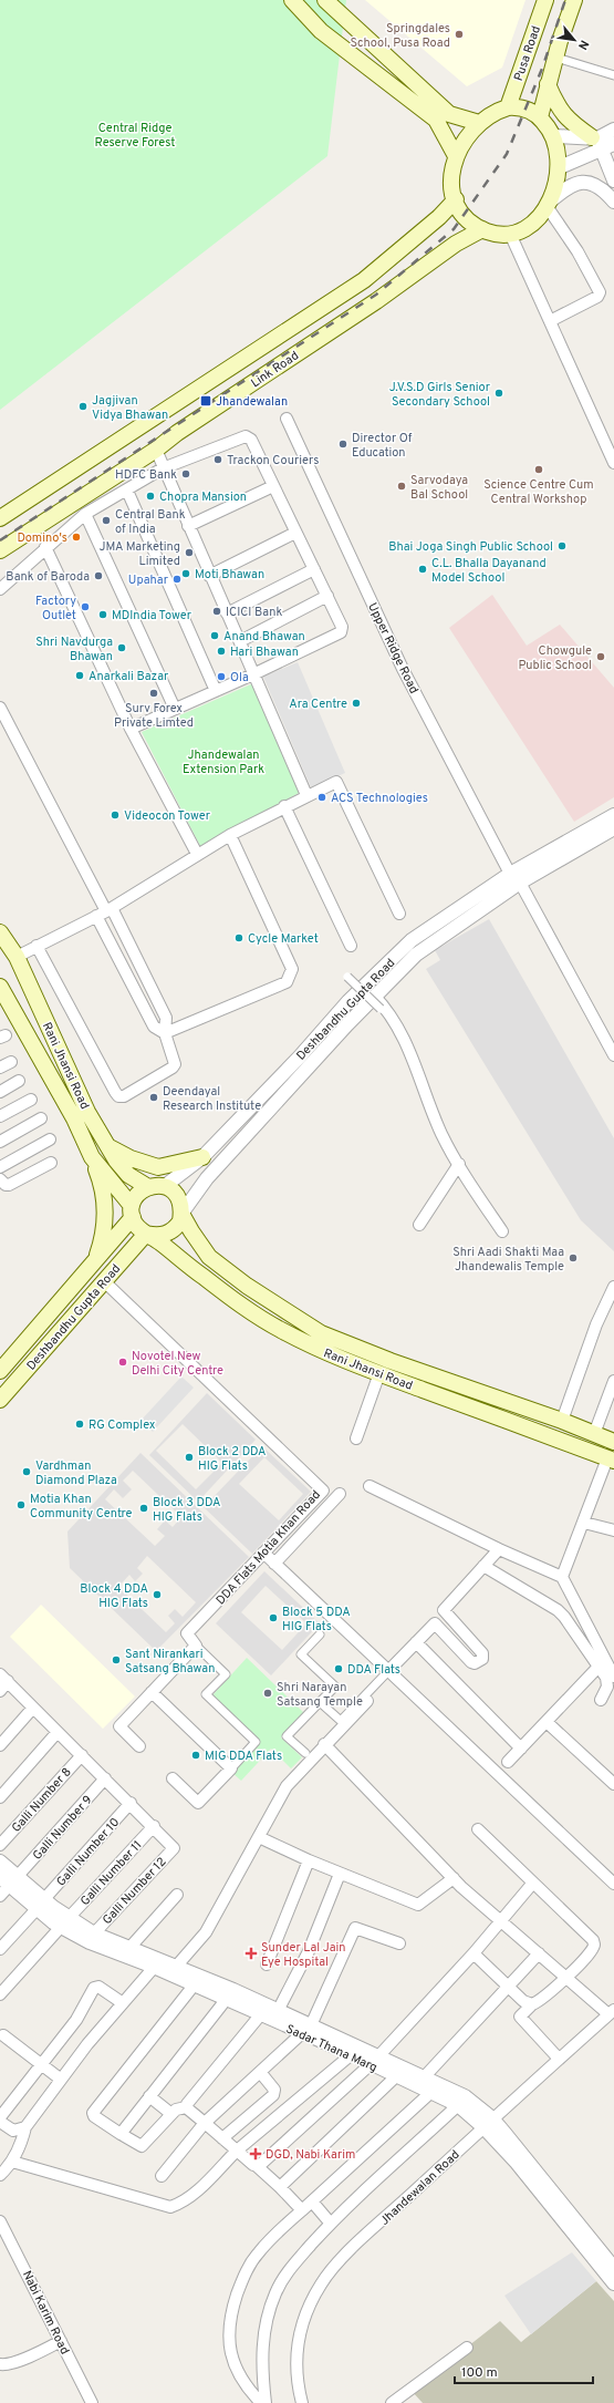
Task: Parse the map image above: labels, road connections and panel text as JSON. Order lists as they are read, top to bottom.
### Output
{
  "streets": {
    "main road": [
      "Pusa Road",
      "Link Road",
      "Deshbandhu Gupta Road",
      "Rani Jhansi Road"
    ],
    "street": [
      "Upper Ridge Road",
      "DDA Flats Motia Khan Road",
      "Galli Number 8",
      "Galli Number 9",
      "Galli Number 10",
      "Galli Number 11",
      "Galli Number 12",
      "Sadar Thana Marg",
      "Jhandewalan Road",
      "Nabi Karim Road"
    ]
  },
  "crossings": [
    ["Pusa Road", "Link Road"],
    ["Upper Ridge Road", "Deshbandhu Gupta Road"],
    ["Deshbandhu Gupta Road", "Rani Jhansi Road"],
    ["Deshbandhu Gupta Road", "DDA Flats Motia Khan Road"],
    ["Galli Number 9", "Sadar Thana Marg"],
    ["Galli Number 10", "Sadar Thana Marg"],
    ["Galli Number 11", "Galli Number 12"],
    ["Galli Number 11", "Sadar Thana Marg"],
    ["Galli Number 12", "Sadar Thana Marg"],
    ["Sadar Thana Marg", "Jhandewalan Road"]
  ],
  "parks": ["Central Ridge Reserve Forest", "Jhandewalan Extension Park"],
  "places": {
    "other": [
      "Springdales School, Pusa Road",
      "J.V.S.D Girls Senior Secondary School",
      "Jagjivan Vidya Bhawan",
      "Director Of Education",
      "Trackon Couriers",
      "Science Centre Cum Central Workshop",
      "HDFC Bank",
      "Sarvodaya Bal School",
      "Chopra Mansion",
      "Central Bank of India",
      "Domino's",
      "Bhai Joga Singh Public School",
      "JMA Marketing Limited",
      "C.L. Bhalla Dayanand Model School",
      "Moti Bhawan",
      "Bank of Baroda",
      "Upahar",
      "Factory Outlet",
      "ICICI Bank",
      "MDIndia Tower",
      "Anand Bhawan",
      "Shri Navdurga Bhawan",
      "Hari Bhawan",
      "Chowgule Public School",
      "Anarkali Bazar",
      "Ola",
      "Surv Forex Private Limted",
      "Ara Centre",
      "ACS Technologies",
      "Videocon Tower",
      "Cycle Market",
      "Deendayal Research Institute",
      "Shri Aadi Shakti Maa Jhandewalis Temple",
      "Novotel New Delhi City Centre",
      "RG Complex",
      "Block 2 DDA HIG Flats",
      "Vardhman Diamond Plaza",
      "Motia Khan Community Centre",
      "Block 3 DDA HIG Flats",
      "Block 4 DDA HIG Flats",
      "Block 5 DDA HIG Flats",
      "Sant Nirankari Satsang Bhawan",
      "DDA Flats",
      "Shri Narayan Satsang Temple",
      "MIG DDA Flats"
    ],
    "transit": ["Jhandewalan"],
    "health": ["Sunder Lal Jain Eye Hospital", "DGD, Nabi Karim"]
  },
  "scale_bar": "100 m",
  "north": "bottom right"
}
